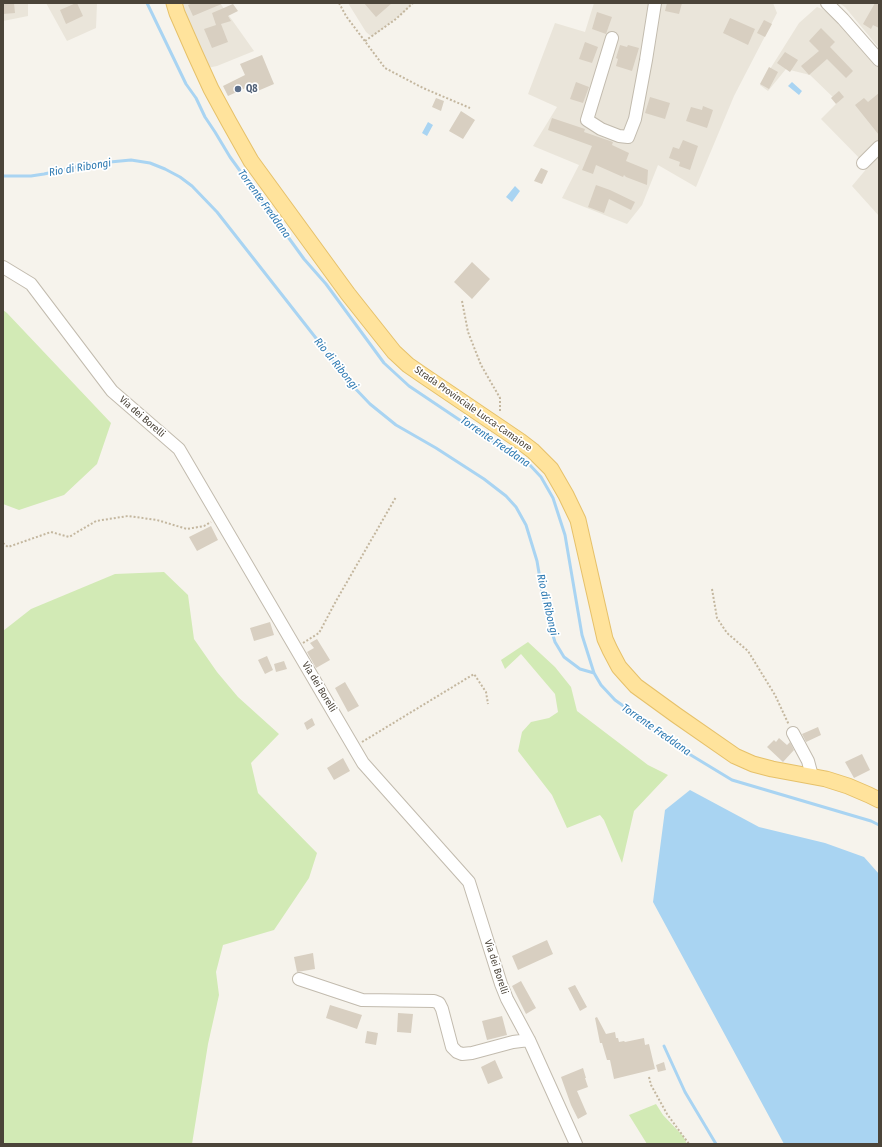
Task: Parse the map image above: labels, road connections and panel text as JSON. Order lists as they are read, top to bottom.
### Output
{
  "streets": {
    "main road": ["Strada Provinciale Lucca-Camaiore"],
    "street": ["Via dei Borelli"]
  },
  "water": ["Rio di Ribongi", "Torrente Freddana"],
  "places": ["Q8"]
}
